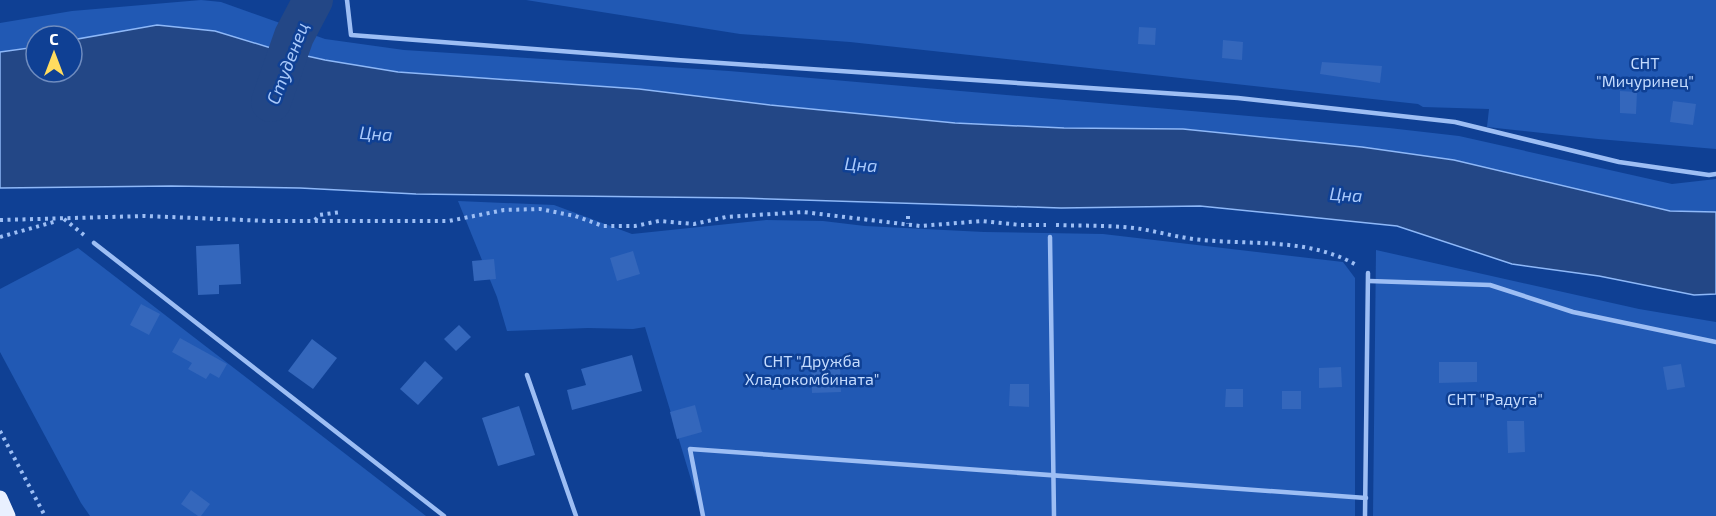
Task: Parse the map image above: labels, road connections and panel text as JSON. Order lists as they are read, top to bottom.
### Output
{
  "water": ["Студенец", "Цна"],
  "parks": ["СНТ \"Мичуринец\"", "СНТ \"Дружба Хладокомбината\"", "СНТ \"Радуга\""],
  "north": "top"
}
